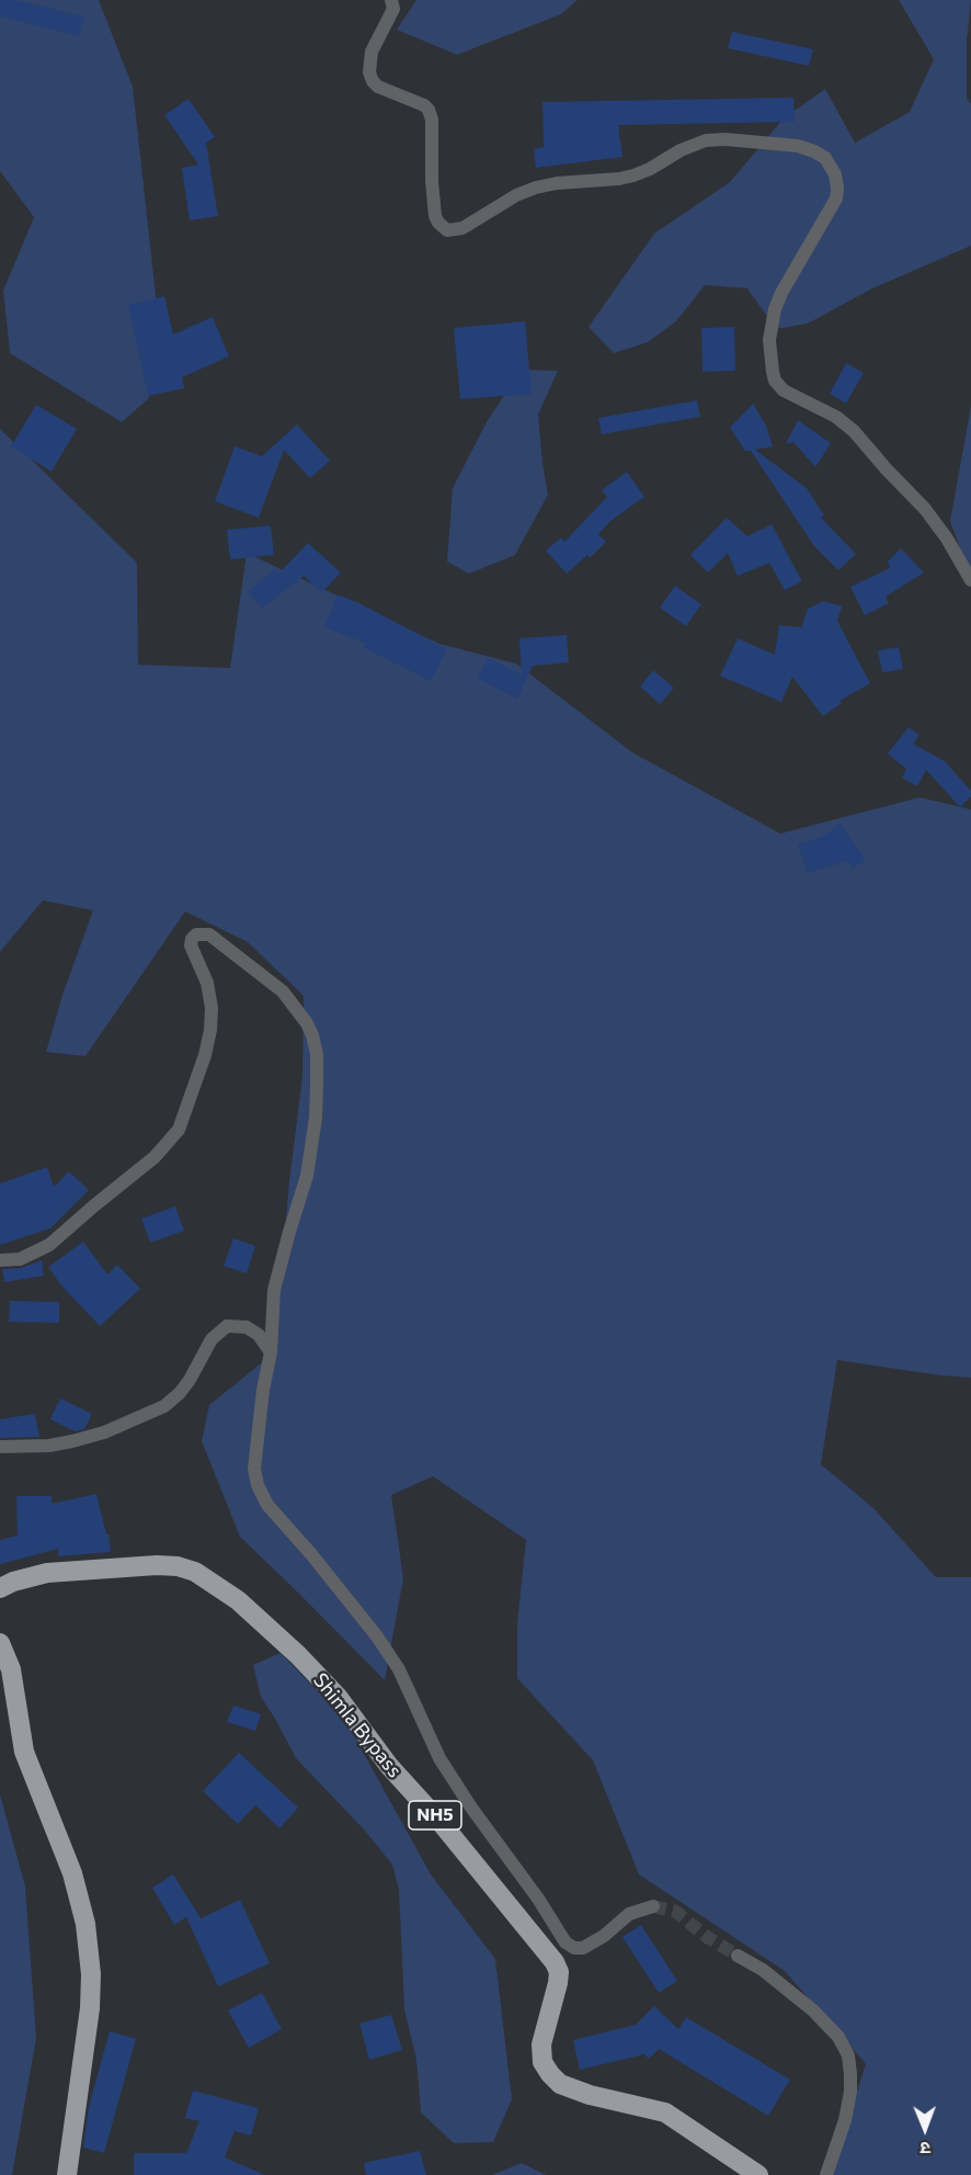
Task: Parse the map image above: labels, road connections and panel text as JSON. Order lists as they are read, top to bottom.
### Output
{
  "streets": {
    "highway": ["Shimla Bypass", "NH5"]
  },
  "north": "bottom"
}
